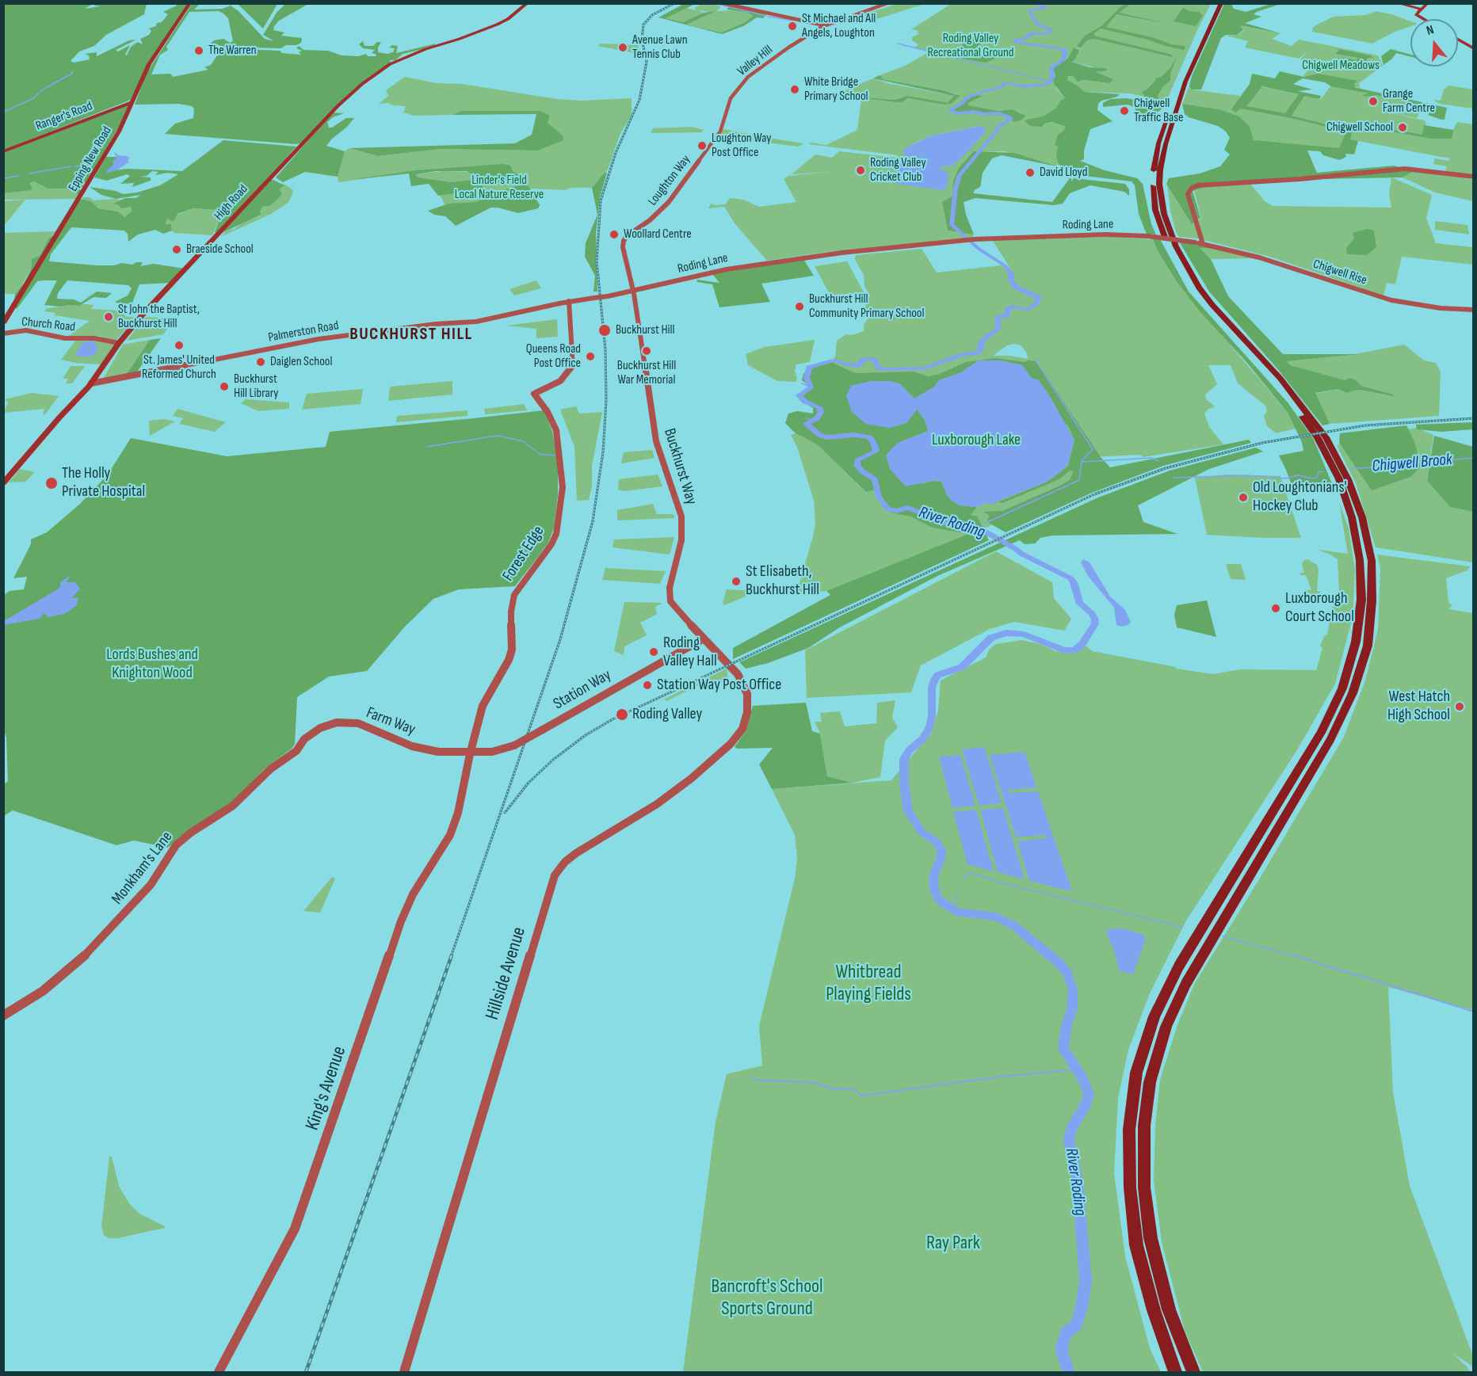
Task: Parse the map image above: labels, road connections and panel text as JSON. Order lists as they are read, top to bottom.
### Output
{
  "streets": {
    "main road": ["Ranger's Road", "Epping New Road", "High Road"],
    "street": [
      "Valley Hill",
      "Loughton Way",
      "Roding Lane",
      "Chigwell Rise",
      "Church Road",
      "Palmerston Road",
      "Buckhurst Way",
      "Forest Edge",
      "Station Way",
      "Farm Way",
      "Monkham's Lane",
      "Hillside Avenue",
      "King's Avenue"
    ]
  },
  "crossings": [
    ["Valley Hill", "Loughton Way"],
    ["Ranger's Road", "Epping New Road"],
    ["Loughton Way", "Roding Lane"],
    ["Loughton Way", "Palmerston Road"],
    ["Loughton Way", "Buckhurst Way"],
    ["High Road", "Church Road"],
    ["High Road", "Palmerston Road"],
    ["Roding Lane", "Chigwell Rise"],
    ["Roding Lane", "Palmerston Road"],
    ["Roding Lane", "Buckhurst Way"],
    ["Palmerston Road", "Buckhurst Way"],
    ["Palmerston Road", "Forest Edge"],
    ["Buckhurst Way", "Station Way"],
    ["Buckhurst Way", "Hillside Avenue"],
    ["Forest Edge", "Station Way"],
    ["Forest Edge", "Farm Way"],
    ["Forest Edge", "King's Avenue"],
    ["Station Way", "Farm Way"],
    ["Farm Way", "Monkham's Lane"]
  ],
  "districts": ["BUCKHURST HILL"],
  "water": ["Chigwell Brook", "River Roding"],
  "parks": [
    "Roding Valley Recreational Ground",
    "Chigwell Meadows",
    "Linder's Field Local Nature Reserve",
    "Luxborough Lake",
    "Lords Bushes and Knighton Wood",
    "Whitbread Playing Fields",
    "Ray Park",
    "Bancroft's School Sports Ground"
  ],
  "places": [
    "St Michael and All Angels, Loughton",
    "Avenue Lawn Tennis Club",
    "The Warren",
    "White Bridge Primary School",
    "Grange Farm Centre",
    "Chigwell Traffic Base",
    "Chigwell School",
    "Loughton Way Post Office",
    "Roding Valley Cricket Club",
    "David Lloyd",
    "Woollard Centre",
    "Braeside School",
    "Buckhurst Hill Community Primary School",
    "St John the Baptist, Buckhurst Hill",
    "Buckhurst Hill",
    "St. James' United Reformed Church",
    "Buckhurst Hill War Memorial",
    "Queens Road Post Office",
    "Daiglen School",
    "Buckhurst Hill Library",
    "The Holly Private Hospital",
    "Old Loughtonians' Hockey Club",
    "St Elisabeth, Buckhurst Hill",
    "Luxborough Court School",
    "Roding Valley Hall",
    "Station Way Post Office",
    "West Hatch High School",
    "Roding Valley"
  ],
  "north": "top"
}
